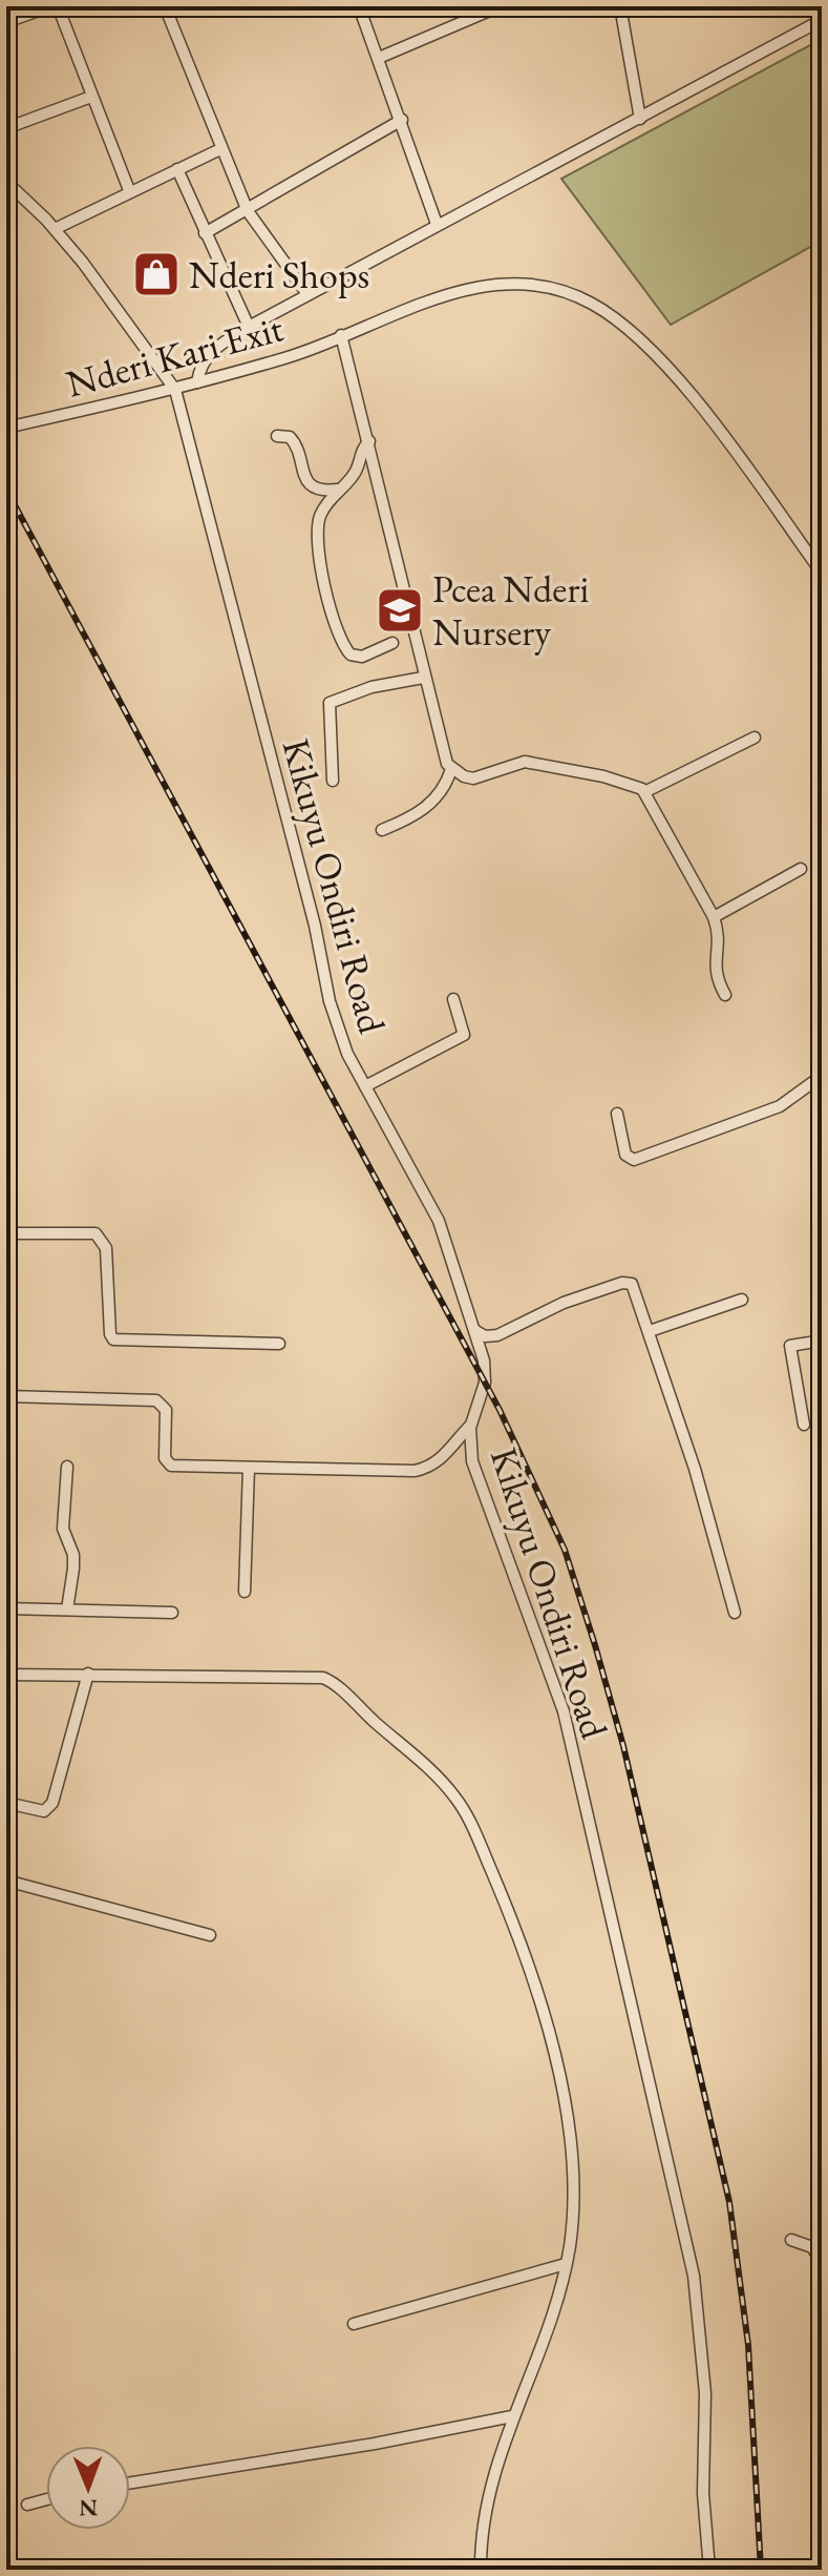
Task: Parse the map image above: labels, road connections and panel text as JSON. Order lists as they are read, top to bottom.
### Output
{
  "streets": {
    "street": ["Nderi Kari Exit", "Kikuyu Ondiri Road"]
  },
  "crossings": [
    ["Nderi Kari Exit", "Kikuyu Ondiri Road"]
  ],
  "places": {
    "shop": ["Nderi Shops"],
    "school or university": ["Pcea Nderi Nursery"]
  },
  "north": "bottom"
}
